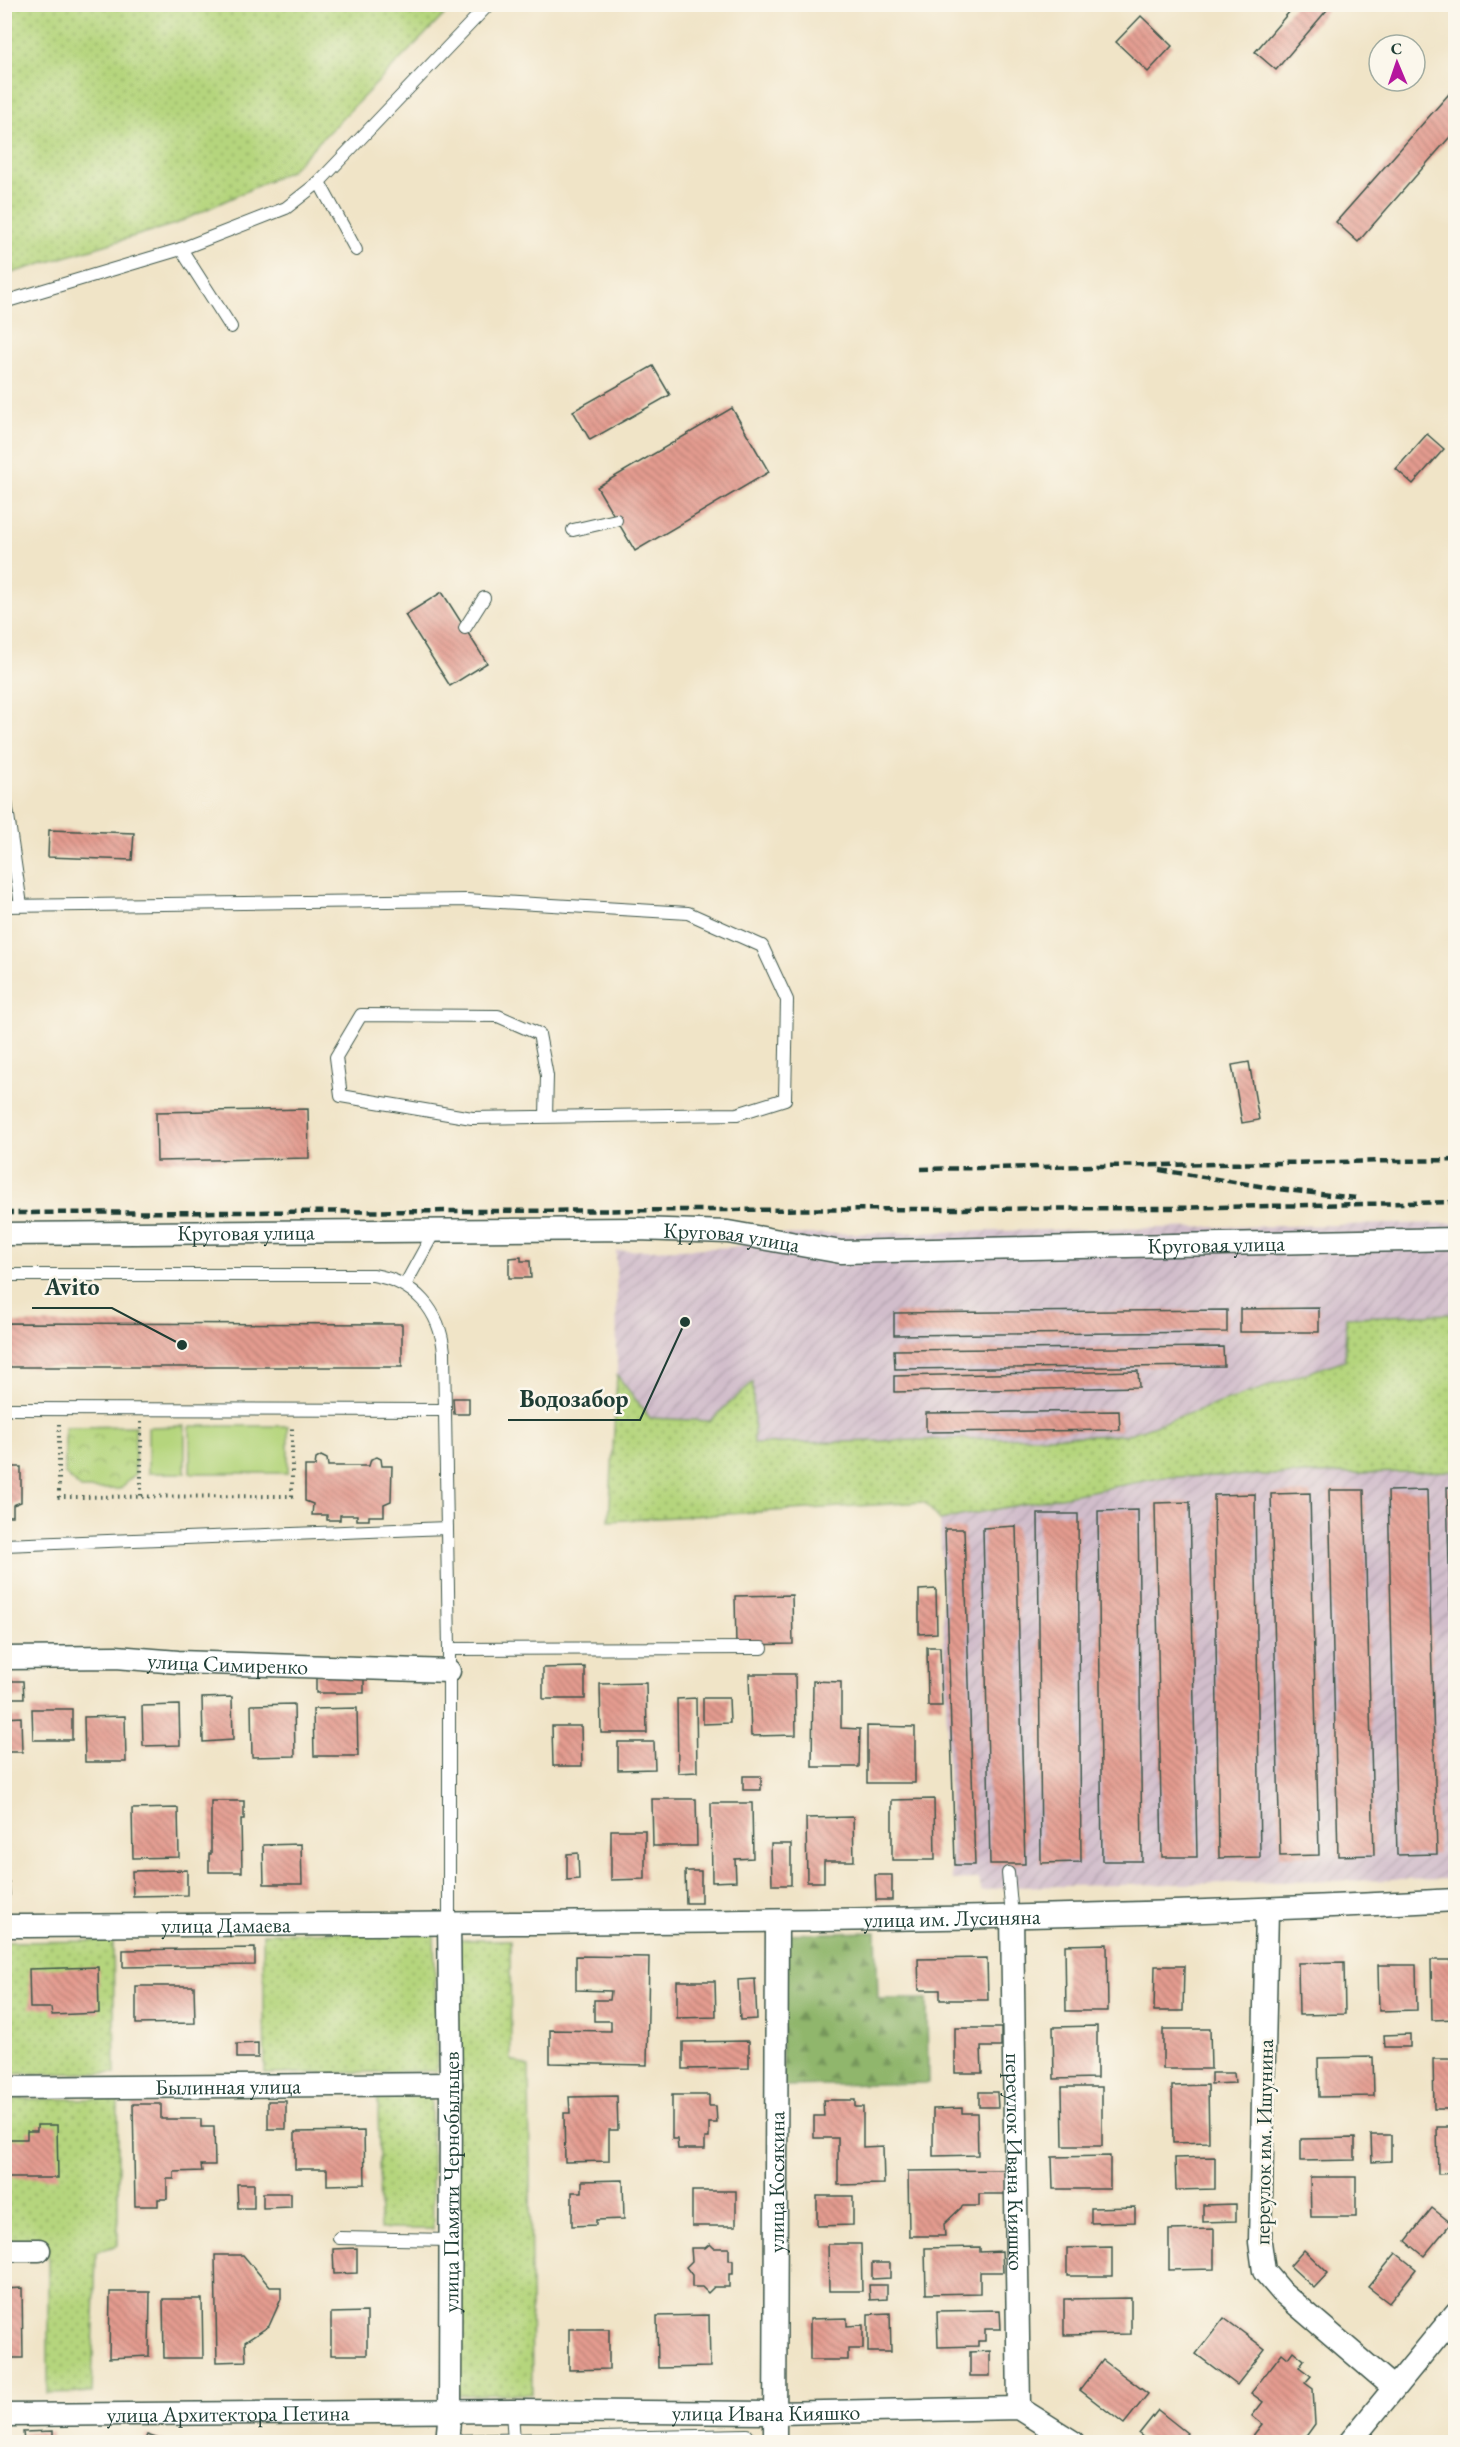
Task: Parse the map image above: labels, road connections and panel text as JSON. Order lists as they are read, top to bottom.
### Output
{
  "streets": {
    "street": [
      "Круговая улица",
      "улица Симиренко",
      "улица им. Лусиняна",
      "улица Дамаева",
      "Былинная улица",
      "переулок им. Ишунина",
      "переулок Ивана Кияшко",
      "улица Косякина",
      "улица Памяти Чернобыльцев",
      "улица Ивана Кияшко",
      "улица Архитектора Петина"
    ]
  },
  "crossings": [
    ["улица им. Лусиняна", "улица Дамаева"],
    ["улица им. Лусиняна", "переулок им. Ишунина"],
    ["улица им. Лусиняна", "переулок Ивана Кияшко"],
    ["улица им. Лусиняна", "улица Косякина"],
    ["улица им. Лусиняна", "улица Памяти Чернобыльцев"],
    ["улица Дамаева", "улица Памяти Чернобыльцев"],
    ["Былинная улица", "улица Памяти Чернобыльцев"],
    ["переулок Ивана Кияшко", "улица Ивана Кияшко"],
    ["улица Косякина", "улица Ивана Кияшко"],
    ["улица Памяти Чернобыльцев", "улица Ивана Кияшко"],
    ["улица Памяти Чернобыльцев", "улица Архитектора Петина"],
    ["улица Ивана Кияшко", "улица Архитектора Петина"]
  ],
  "places": ["Водозабор", "Avito"],
  "north": "top"
}
